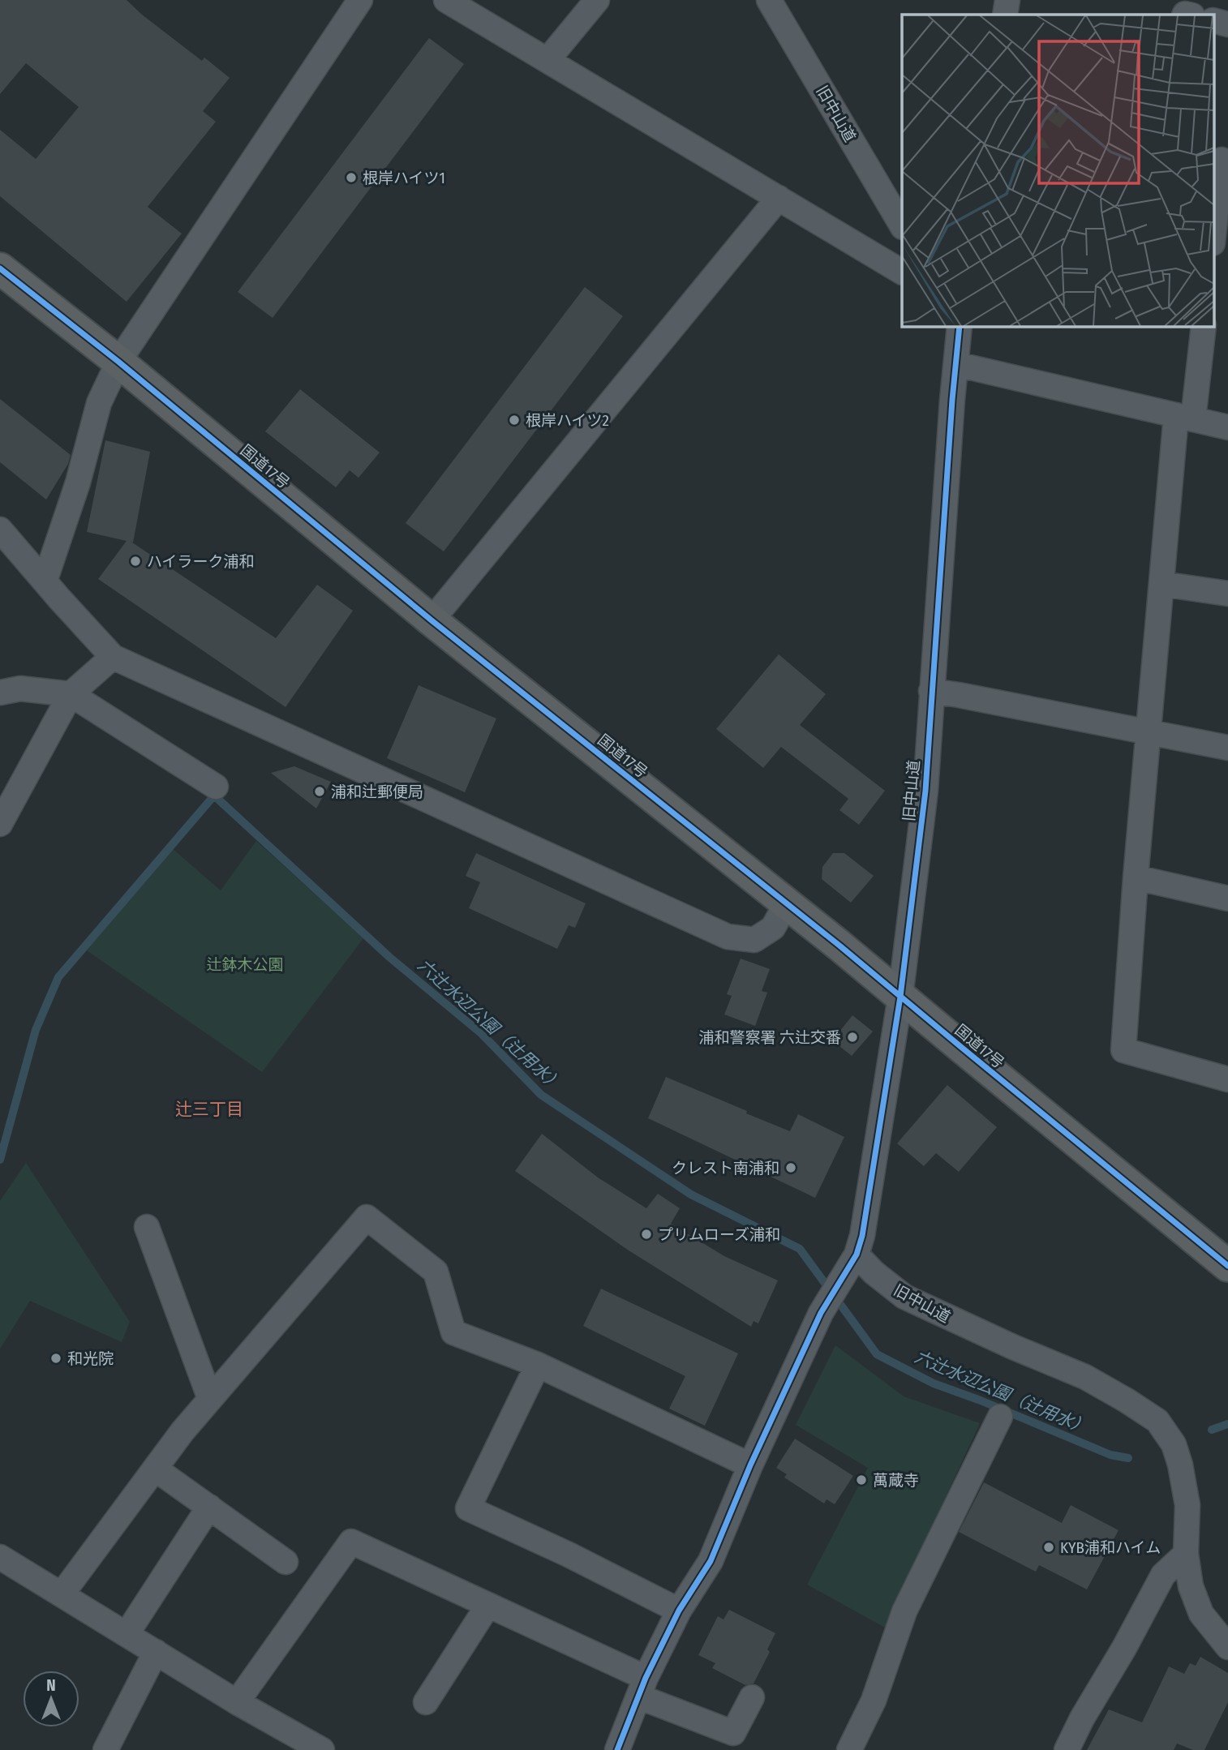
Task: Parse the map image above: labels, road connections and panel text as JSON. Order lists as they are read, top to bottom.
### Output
{
  "streets": {
    "highway": ["国道17号"],
    "street": ["旧中山道"]
  },
  "crossings": [
    ["旧中山道", "国道17号"]
  ],
  "districts": ["辻三丁目"],
  "water": ["六辻水辺公園（辻用水）"],
  "parks": ["辻鉢木公園"],
  "places": [
    "根岸ハイツ1",
    "根岸ハイツ2",
    "ハイラーク浦和",
    "浦和辻郵便局",
    "浦和警察署 六辻交番",
    "クレスト南浦和",
    "プリムローズ浦和",
    "和光院",
    "萬蔵寺",
    "KYB浦和ハイム"
  ],
  "north": "top"
}
